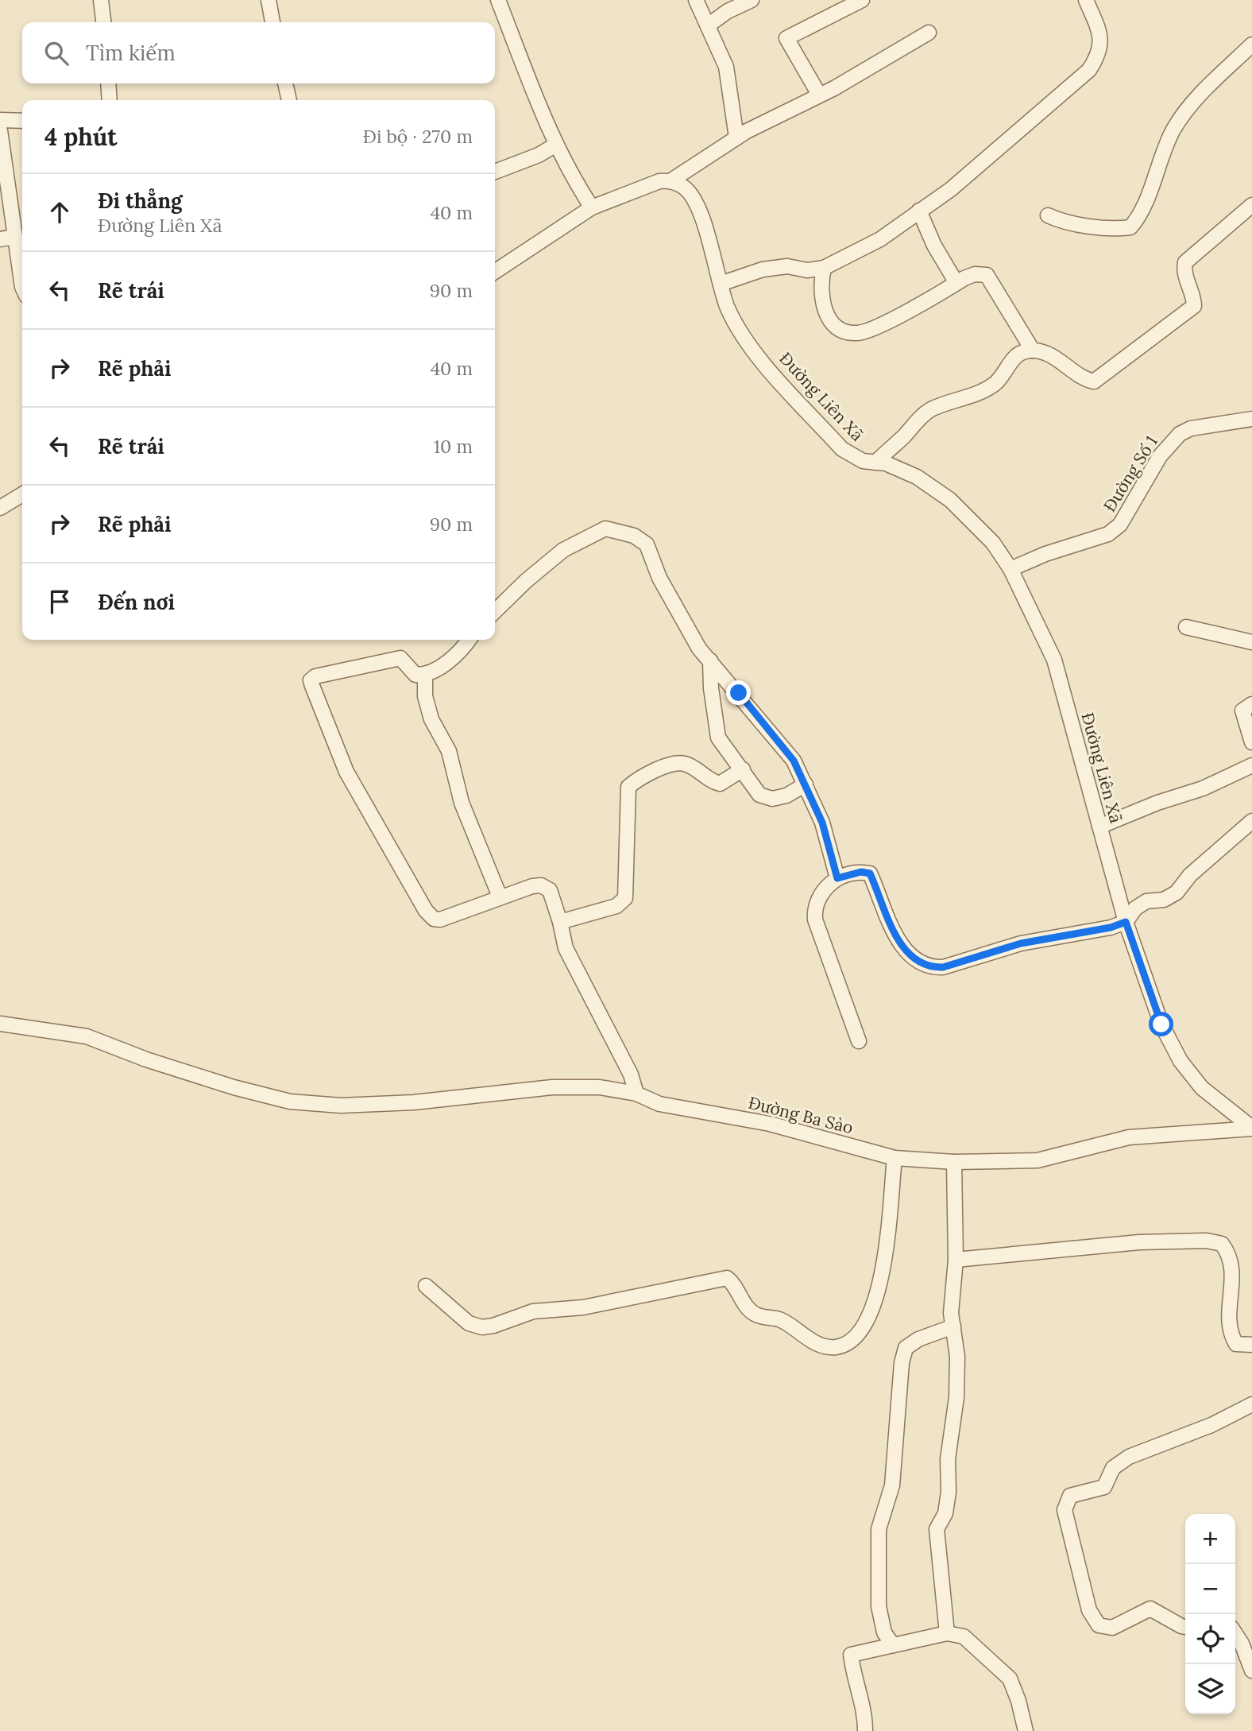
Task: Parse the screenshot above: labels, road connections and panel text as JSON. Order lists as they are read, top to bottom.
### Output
{
  "streets": {
    "street": ["Đường Liên Xã", "Đường Số 1", "Đường Ba Sào"]
  },
  "crossings": [
    ["Đường Liên Xã", "Đường Số 1"],
    ["Đường Liên Xã", "Đường Ba Sào"]
  ],
  "page": {
    "search": "Tìm kiếm",
    "heading": ["4 phút", "Đi bộ · 270 m"],
    "list": [
      ["Đi thẳng", "Đường Liên Xã", "40 m"],
      ["Rẽ trái", "90 m"],
      ["Rẽ phải", "40 m"],
      ["Rẽ trái", "10 m"],
      ["Rẽ phải", "90 m"],
      "Đến nơi"
    ],
    "map_buttons": ["+", "−"]
  }
}
